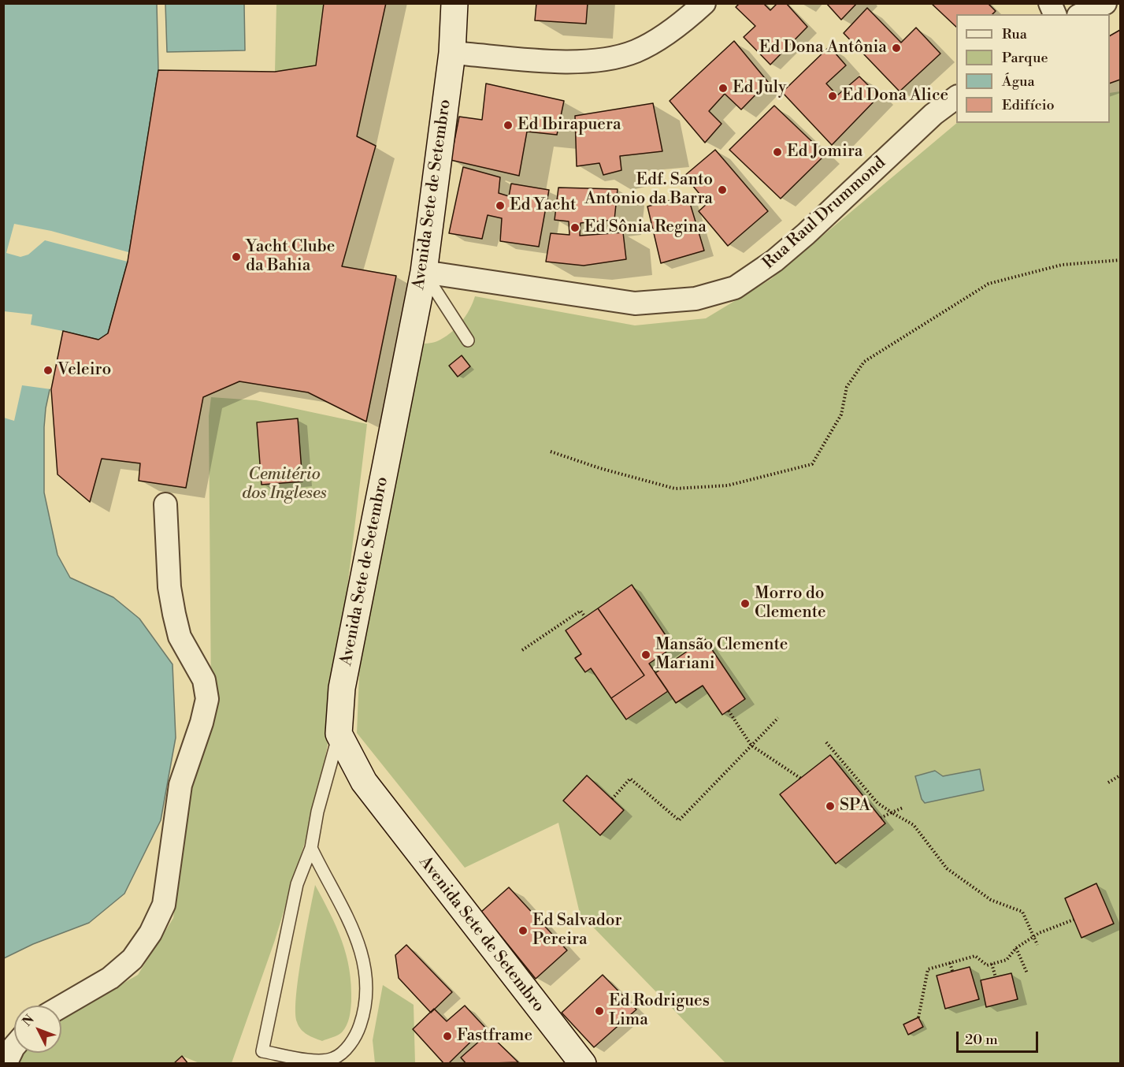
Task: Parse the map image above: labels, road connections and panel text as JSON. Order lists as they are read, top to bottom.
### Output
{
  "streets": {
    "main road": ["Avenida Sete de Setembro"],
    "street": ["Rua Raul Drummond"]
  },
  "crossings": [
    ["Avenida Sete de Setembro", "Rua Raul Drummond"]
  ],
  "parks": ["Cemitério dos Ingleses"],
  "places": [
    "Ed Dona Antônia",
    "Ed July",
    "Ed Dona Alice",
    "Ed Ibirapuera",
    "Ed Jomira",
    "Edf. Santo Antonio da Barra",
    "Ed Yacht",
    "Ed Sônia Regina",
    "Yacht Clube da Bahia",
    "Veleiro",
    "Morro do Clemente",
    "Mansão Clemente Mariani",
    "SPA",
    "Ed Salvador Pereira",
    "Ed Rodrigues Lima",
    "Fastframe"
  ],
  "legend": [
    "Rua",
    "Parque",
    "Água",
    "Edifício"
  ],
  "scale_bar": "20 m",
  "north": "top left"
}
